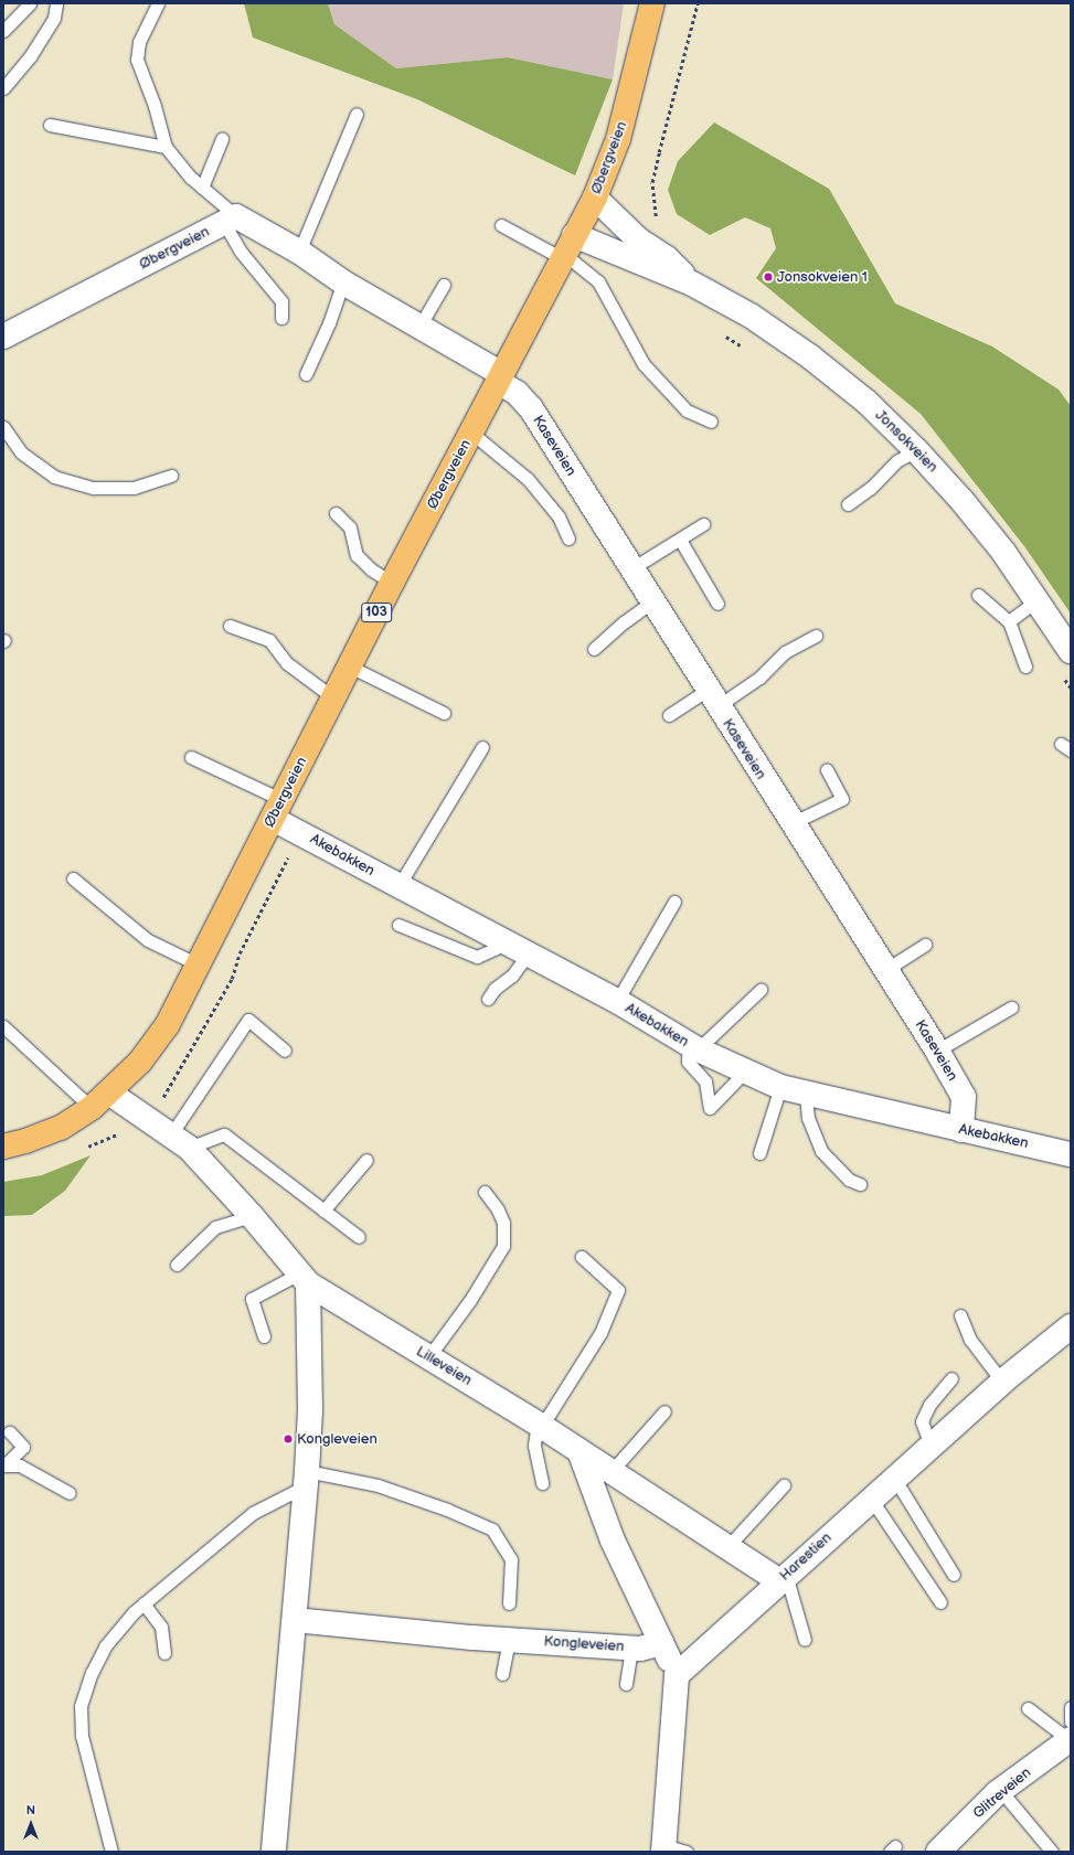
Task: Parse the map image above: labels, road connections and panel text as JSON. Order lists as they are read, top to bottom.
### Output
{
  "streets": {
    "main road": ["Øbergveien", "103"],
    "street": [
      "Jonsokveien",
      "Kaseveien",
      "Akebakken",
      "Lilleveien",
      "Harestien",
      "Kongleveien",
      "Glitreveien"
    ]
  },
  "crossings": [
    ["Øbergveien", "Jonsokveien"],
    ["Øbergveien", "Kaseveien"],
    ["Øbergveien", "Akebakken"],
    ["Kaseveien", "Akebakken"],
    ["Lilleveien", "Harestien"]
  ],
  "places": ["Jonsokveien 1", "Kongleveien"],
  "north": "top"
}
